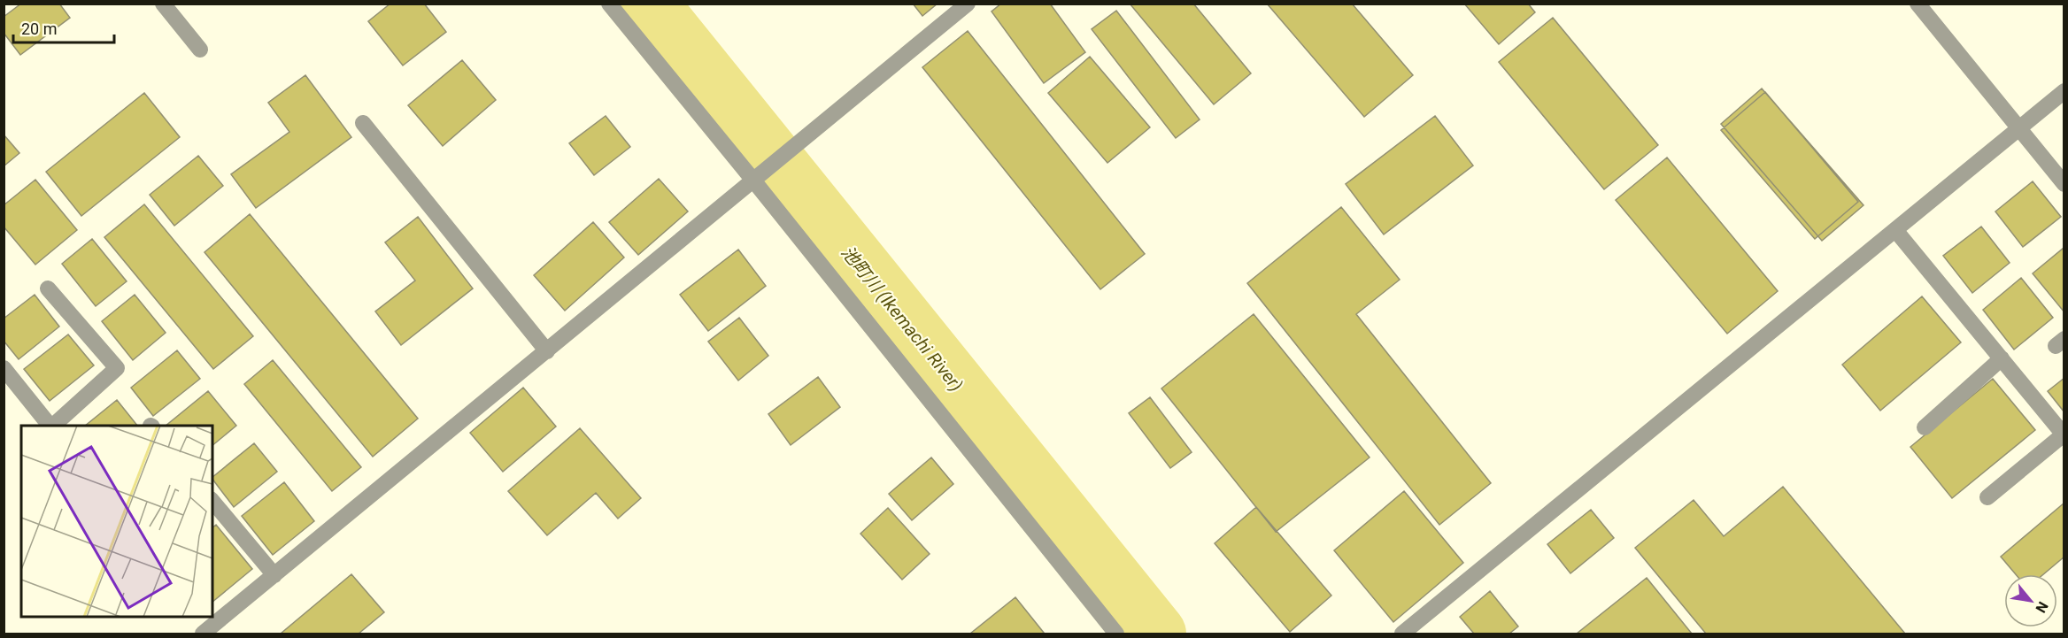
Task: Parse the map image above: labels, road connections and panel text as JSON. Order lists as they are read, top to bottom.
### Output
{
  "water": ["池町川 (Ikemachi River)"],
  "scale_bar": "20 m",
  "north": "bottom right"
}
